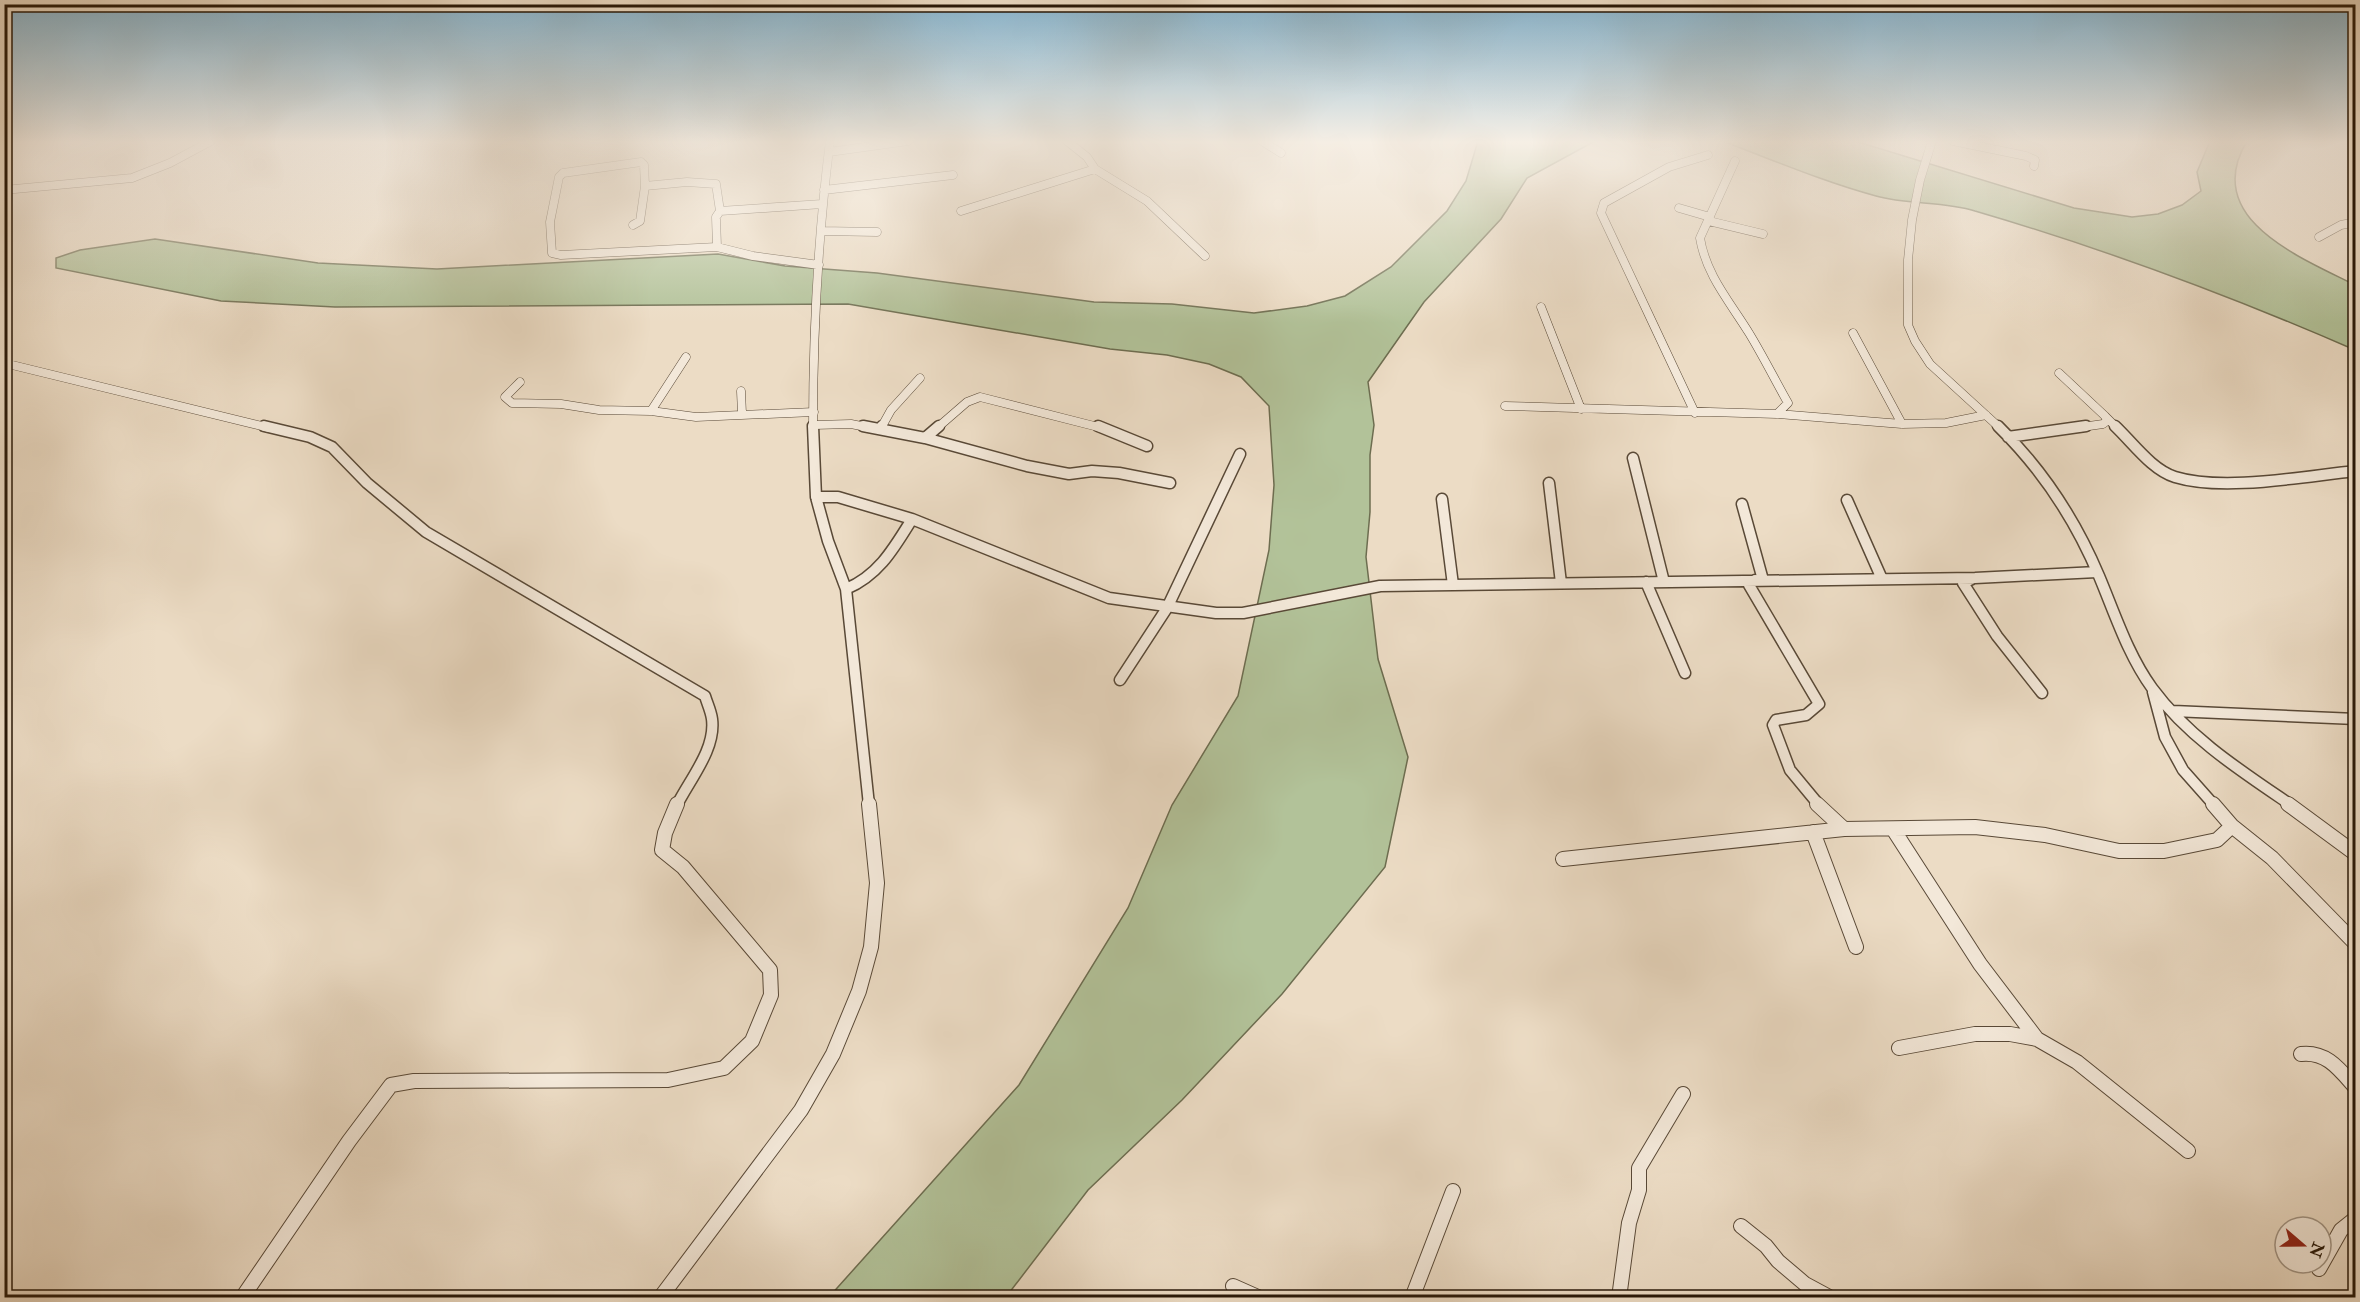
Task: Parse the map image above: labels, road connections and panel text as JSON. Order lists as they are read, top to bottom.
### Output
{
  "north": "right"
}
